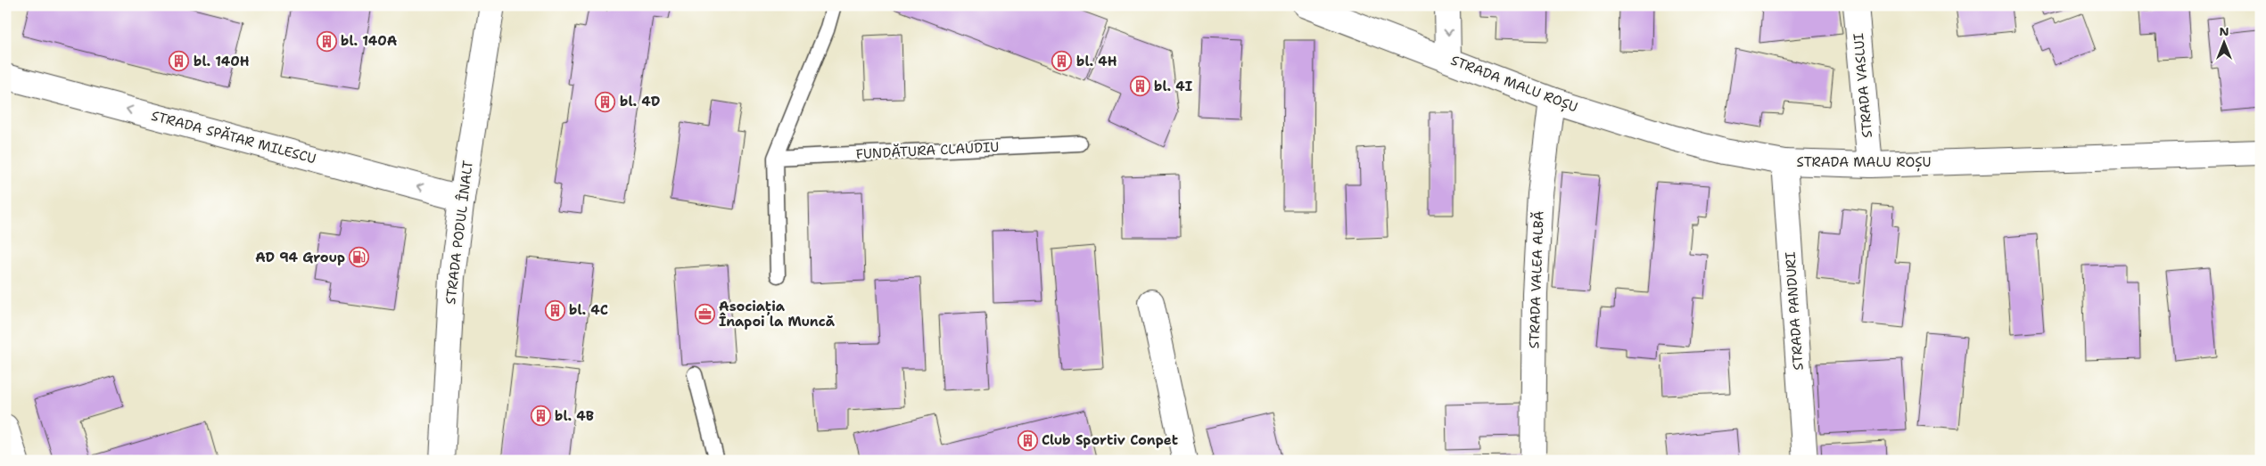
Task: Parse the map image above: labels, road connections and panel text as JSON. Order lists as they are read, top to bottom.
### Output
{
  "streets": {
    "street": [
      "STRADA MALU ROȘU",
      "STRADA VASLUI",
      "STRADA SPĂTAR MILESCU",
      "STRADA PODUL ÎNALT",
      "STRADA VALEA ALBĂ",
      "STRADA PANDURI"
    ],
    "lane": ["FUNDĂTURA CLAUDIU"]
  },
  "crossings": [
    ["STRADA MALU ROȘU", "STRADA VASLUI"],
    ["STRADA MALU ROȘU", "STRADA VALEA ALBĂ"],
    ["STRADA MALU ROȘU", "STRADA PANDURI"],
    ["STRADA SPĂTAR MILESCU", "STRADA PODUL ÎNALT"]
  ],
  "one_way": ["STRADA SPĂTAR MILESCU"],
  "places": {
    "building": [
      "bl. 140A",
      "bl. 140H",
      "bl. 4H",
      "bl. 4I",
      "bl. 4D",
      "bl. 4C",
      "bl. 4B",
      "Club Sportiv Conpet"
    ],
    "fuel station": ["AD 94 Group"],
    "office": ["Asociația Înapoi la Muncă"]
  },
  "north": "top"
}
